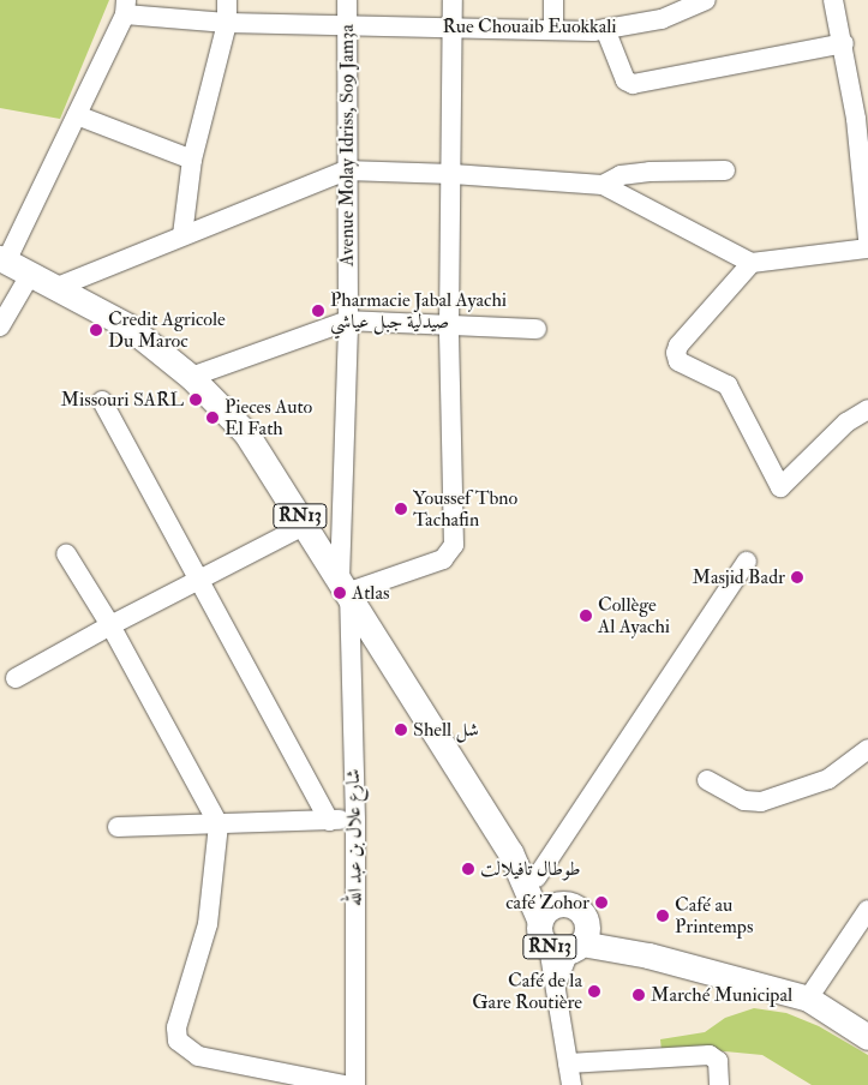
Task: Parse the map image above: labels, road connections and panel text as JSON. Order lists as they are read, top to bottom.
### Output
{
  "streets": {
    "main road": ["RN13"],
    "street": ["Rue Chouaib Euokkali", "Avenue Molay Idriss, So9 Jam3a", "شارع علال بن عبد الله"]
  },
  "crossings": [
    ["Rue Chouaib Euokkali", "Avenue Molay Idriss, So9 Jam3a"],
    ["Avenue Molay Idriss, So9 Jam3a", "RN13"],
    ["Avenue Molay Idriss, So9 Jam3a", "شارع علال بن عبد الله"],
    ["RN13", "شارع علال بن عبد الله"]
  ],
  "places": [
    "Pharmacie Jabal Ayachi صيدلية جبل عياشي",
    "Credit Agricole Du Maroc",
    "Missouri SARL",
    "Pieces Auto El Fath",
    "Youssef Tbno Tachafin",
    "Masjid Badr",
    "Atlas",
    "Collège Al Ayachi",
    "Shell شل",
    "طوطال تافيلالت",
    "café Zohor",
    "Café au Printemps",
    "Café de la Gare Routière",
    "Marché Municipal"
  ]
}
